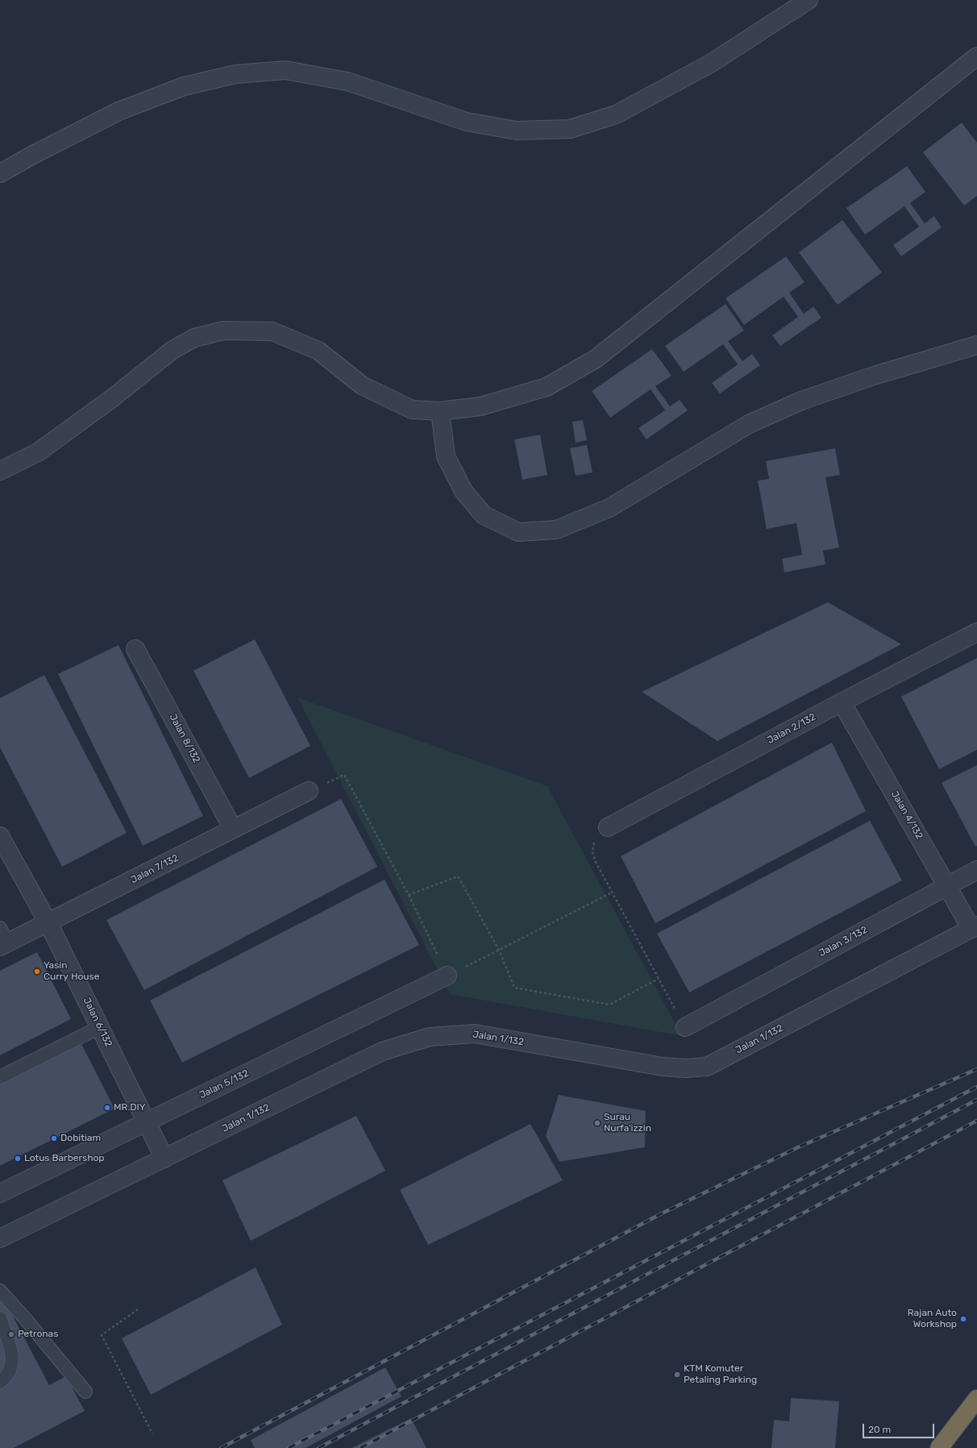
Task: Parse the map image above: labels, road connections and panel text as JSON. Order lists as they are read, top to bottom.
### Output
{
  "streets": {
    "street": [
      "Jalan 2/132",
      "Jalan 8/132",
      "Jalan 4/132",
      "Jalan 7/132",
      "Jalan 3/132",
      "Jalan 6/132",
      "Jalan 1/132",
      "Jalan 5/132"
    ]
  },
  "crossings": [
    ["Jalan 2/132", "Jalan 4/132"],
    ["Jalan 8/132", "Jalan 7/132"],
    ["Jalan 4/132", "Jalan 3/132"],
    ["Jalan 4/132", "Jalan 1/132"],
    ["Jalan 7/132", "Jalan 6/132"],
    ["Jalan 6/132", "Jalan 1/132"],
    ["Jalan 6/132", "Jalan 5/132"]
  ],
  "places": [
    "Yasin Curry House",
    "MR.DIY",
    "Surau Nurfa'izzin",
    "Dobitiam",
    "Lotus Barbershop",
    "Rajan Auto Workshop",
    "Petronas",
    "KTM Komuter Petaling Parking"
  ],
  "scale_bar": "20 m"
}
